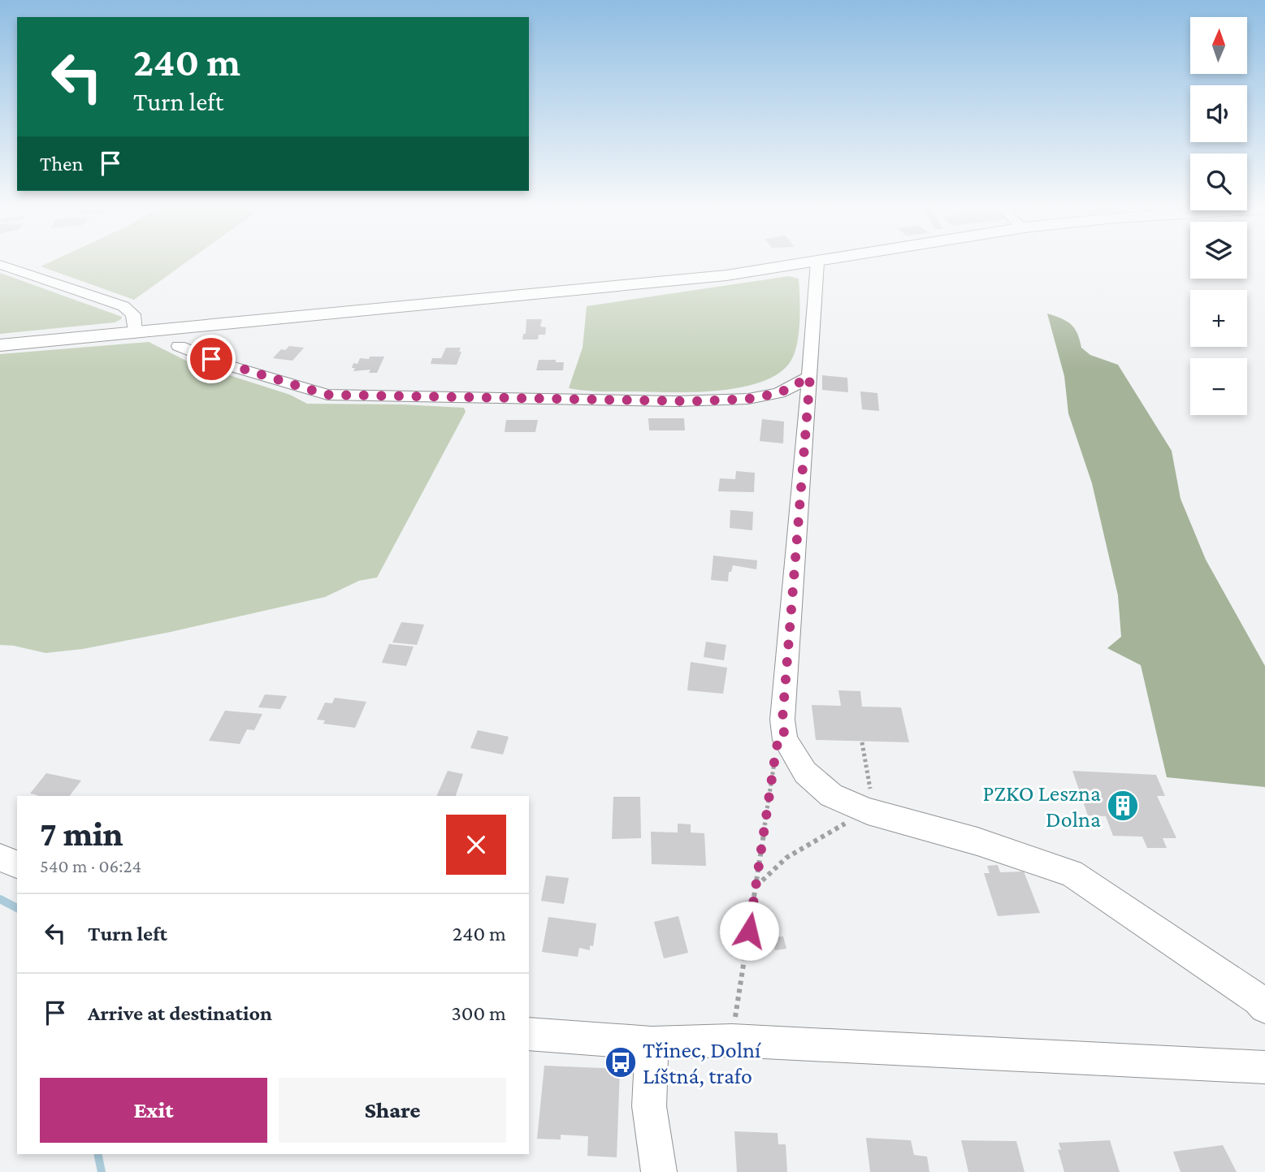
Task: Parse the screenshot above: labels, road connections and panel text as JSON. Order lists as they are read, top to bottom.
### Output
{
  "places": {
    "building": ["PZKO Leszna Dolna"],
    "bus stop": ["Třinec, Dolní Líštná, trafo"]
  },
  "north": "top",
  "page": {
    "map_buttons": ["+", "−"],
    "turn": ["240 m", "Turn left"],
    "then": "Then",
    "heading": ["7 min", "540 m · 06:24"],
    "list": [
      {
        "name": "Turn left",
        "value": "240 m"
      },
      {
        "name": "Arrive at destination",
        "value": "300 m"
      }
    ],
    "buttons": ["Exit", "Share"]
  }
}
